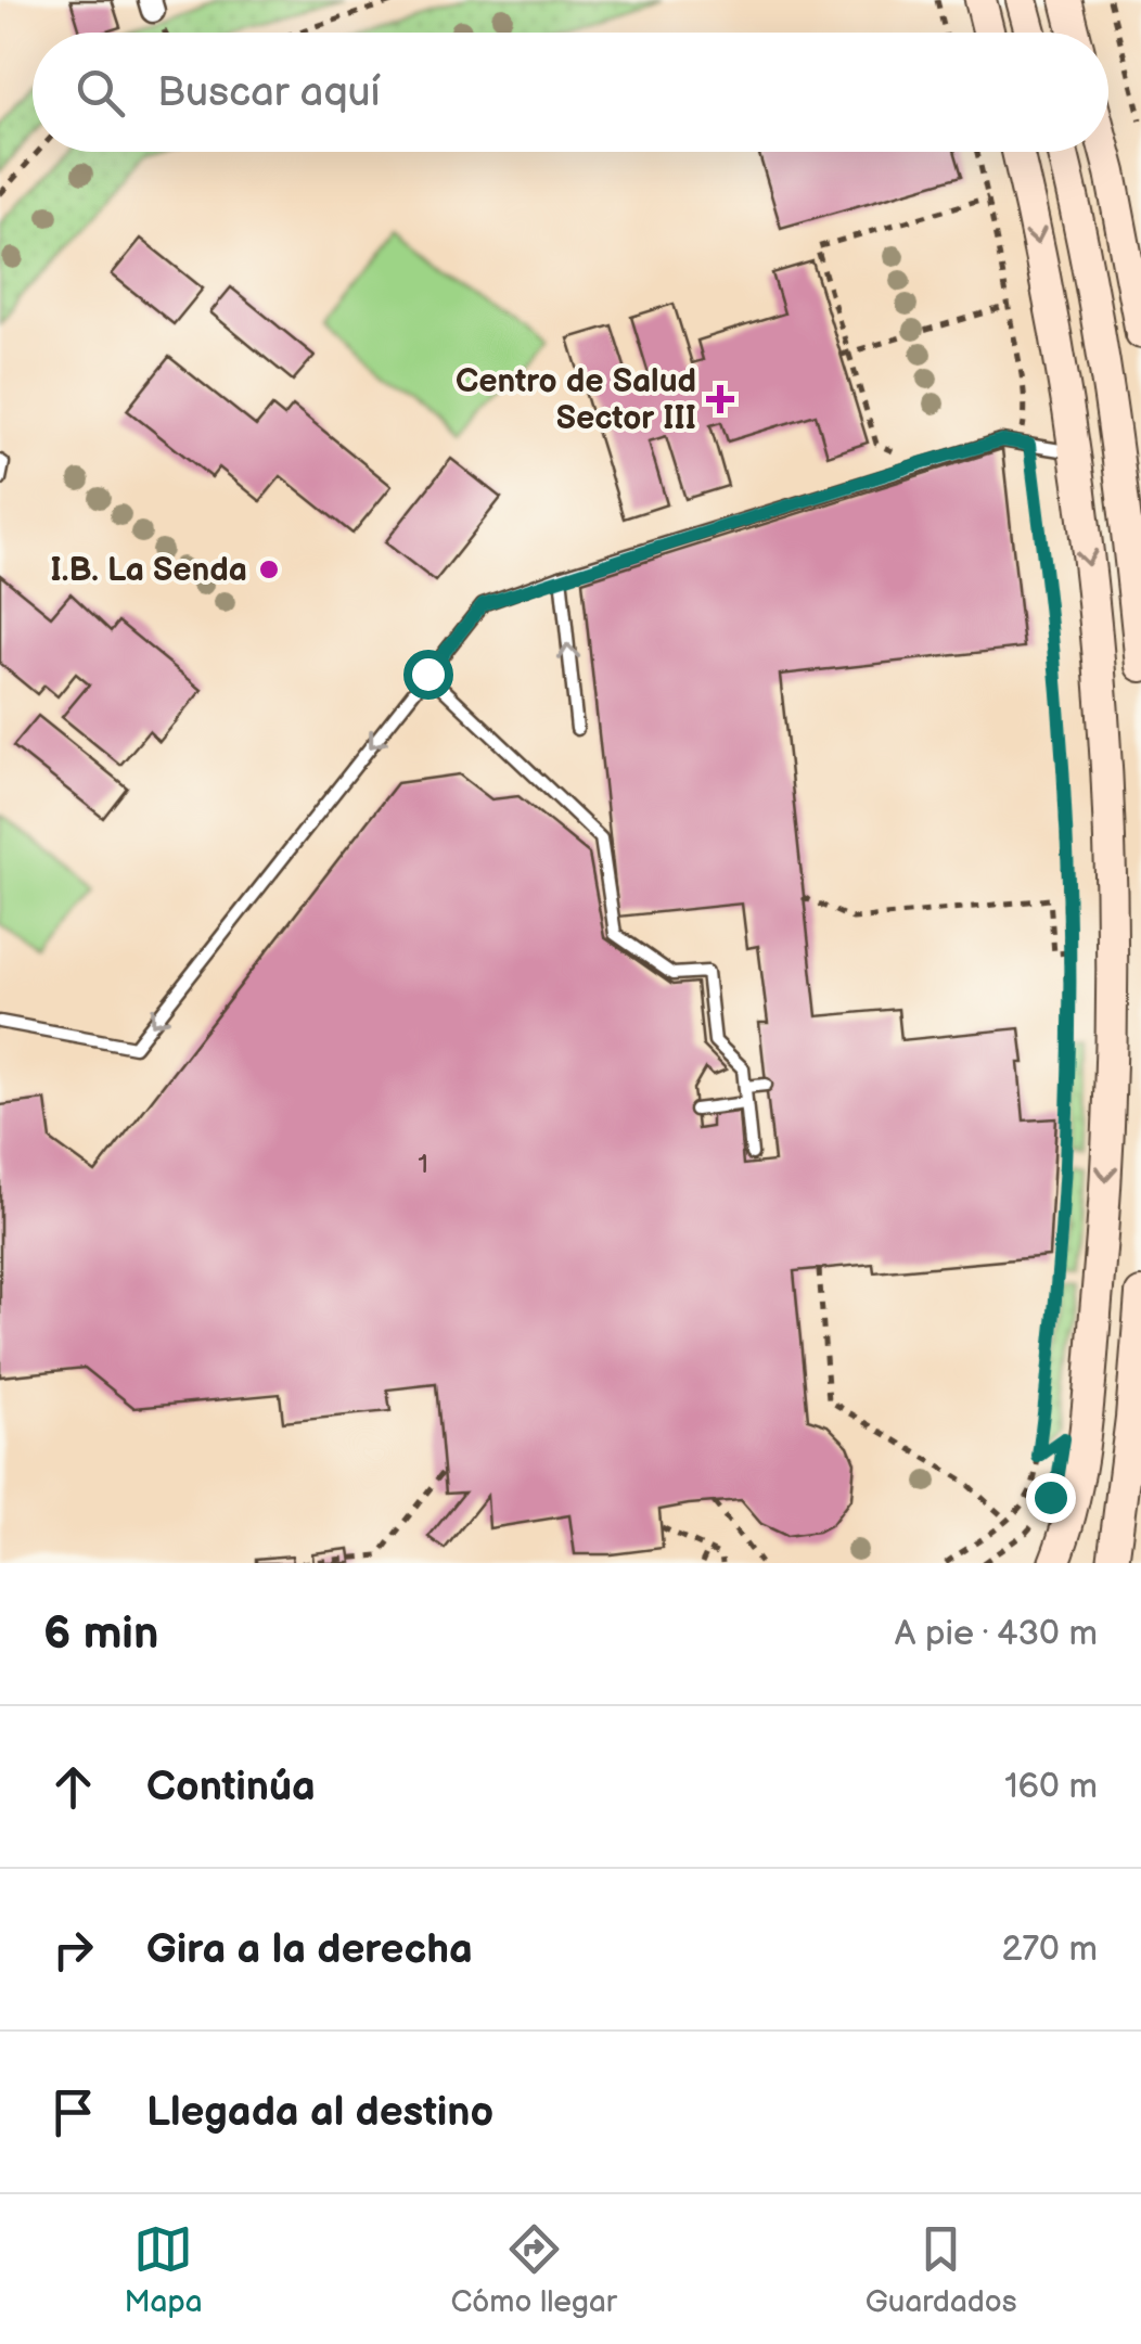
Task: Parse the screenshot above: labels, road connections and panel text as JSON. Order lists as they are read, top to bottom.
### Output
{
  "places": {
    "health": ["Centro de Salud Sector III"],
    "other": ["I.B. La Senda"]
  },
  "house_numbers": ["1"],
  "page": {
    "search": "Buscar aquí",
    "heading": ["6 min", "A pie · 430 m"],
    "list": [
      ["Continúa", "160 m"],
      ["Gira a la derecha", "270 m"],
      "Llegada al destino"
    ],
    "nav": ["Mapa", "Cómo llegar", "Guardados"]
  }
}
